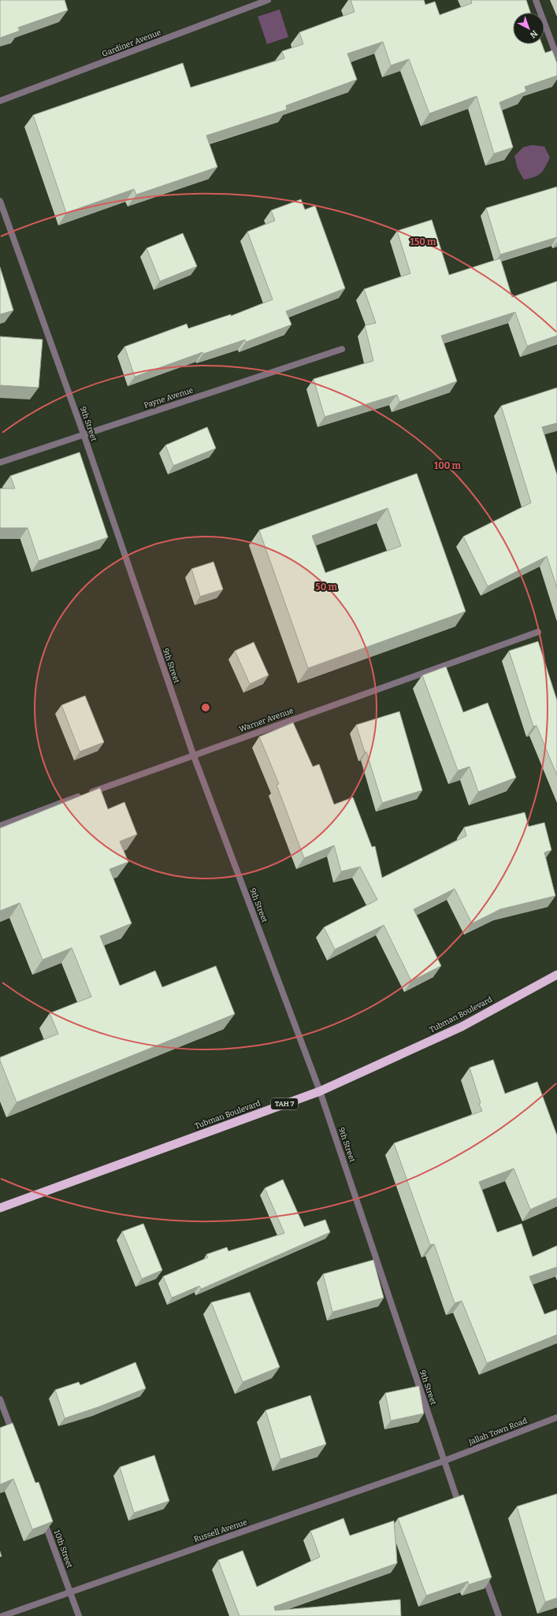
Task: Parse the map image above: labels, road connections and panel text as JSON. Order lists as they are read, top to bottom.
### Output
{
  "streets": {
    "highway": ["Tubman Boulevard", "TAH 7"],
    "street": [
      "Gardiner Avenue",
      "Payne Avenue",
      "9th Street",
      "Warner Avenue",
      "Jallah Town Road",
      "Russell Avenue",
      "10th Street"
    ]
  },
  "crossings": [
    ["Payne Avenue", "9th Street"],
    ["9th Street", "Warner Avenue"],
    ["9th Street", "Tubman Boulevard"],
    ["9th Street", "Jallah Town Road"],
    ["9th Street", "Russell Avenue"],
    ["Jallah Town Road", "Russell Avenue"],
    ["Russell Avenue", "10th Street"]
  ],
  "north": "bottom right",
  "rings": ["150 m", "100 m", "50 m"]
}
